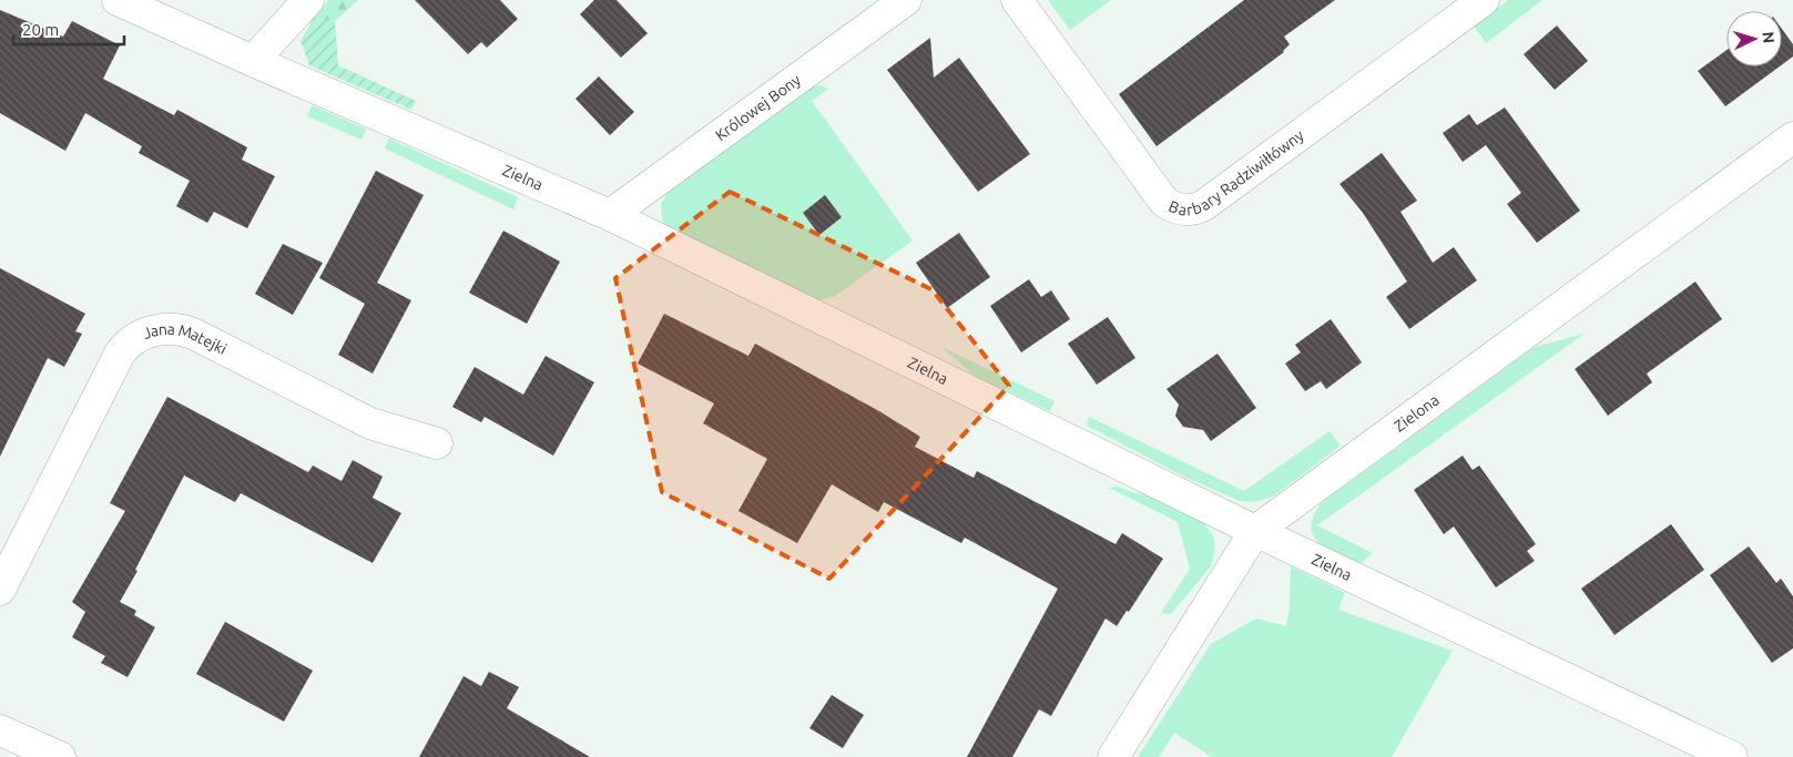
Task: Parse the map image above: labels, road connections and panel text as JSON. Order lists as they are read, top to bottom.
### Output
{
  "streets": {
    "street": [
      "Królowej Bony",
      "Barbary Radziwiłłówny",
      "Zielna",
      "Jana Matejki",
      "Zielona"
    ]
  },
  "crossings": [
    ["Królowej Bony", "Zielna"],
    ["Zielna", "Zielona"]
  ],
  "scale_bar": "20 m",
  "north": "right"
}
